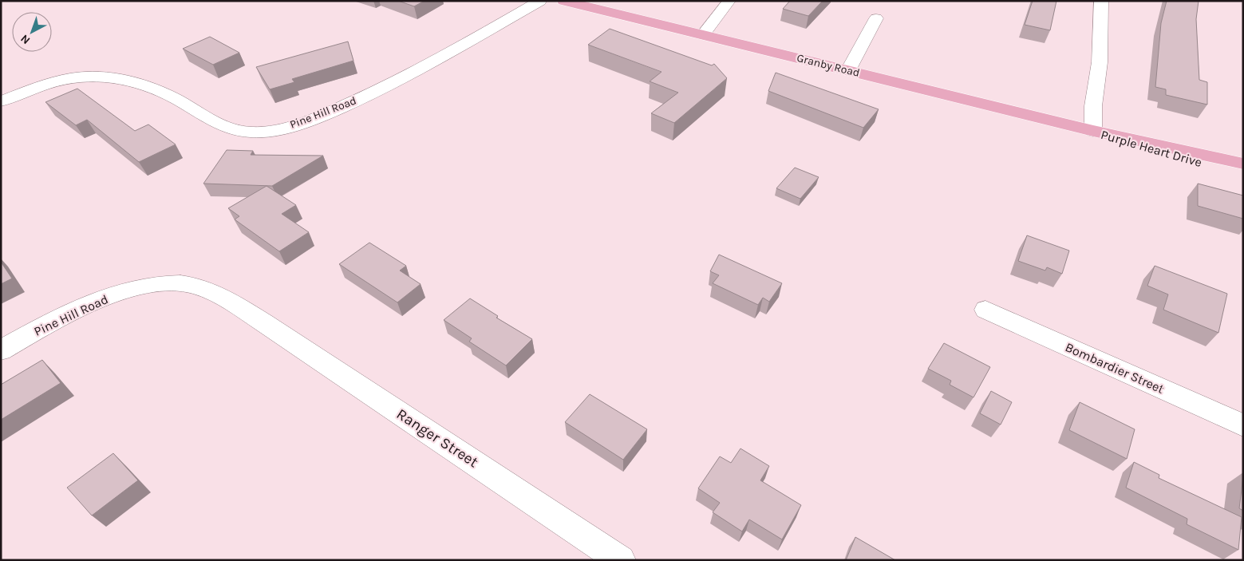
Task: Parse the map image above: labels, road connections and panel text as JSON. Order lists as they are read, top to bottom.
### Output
{
  "streets": {
    "main road": ["Granby Road", "Purple Heart Drive"],
    "street": ["Pine Hill Road", "Bombardier Street", "Ranger Street"]
  },
  "crossings": [
    ["Granby Road", "Purple Heart Drive"],
    ["Pine Hill Road", "Ranger Street"]
  ],
  "north": "bottom left"
}
